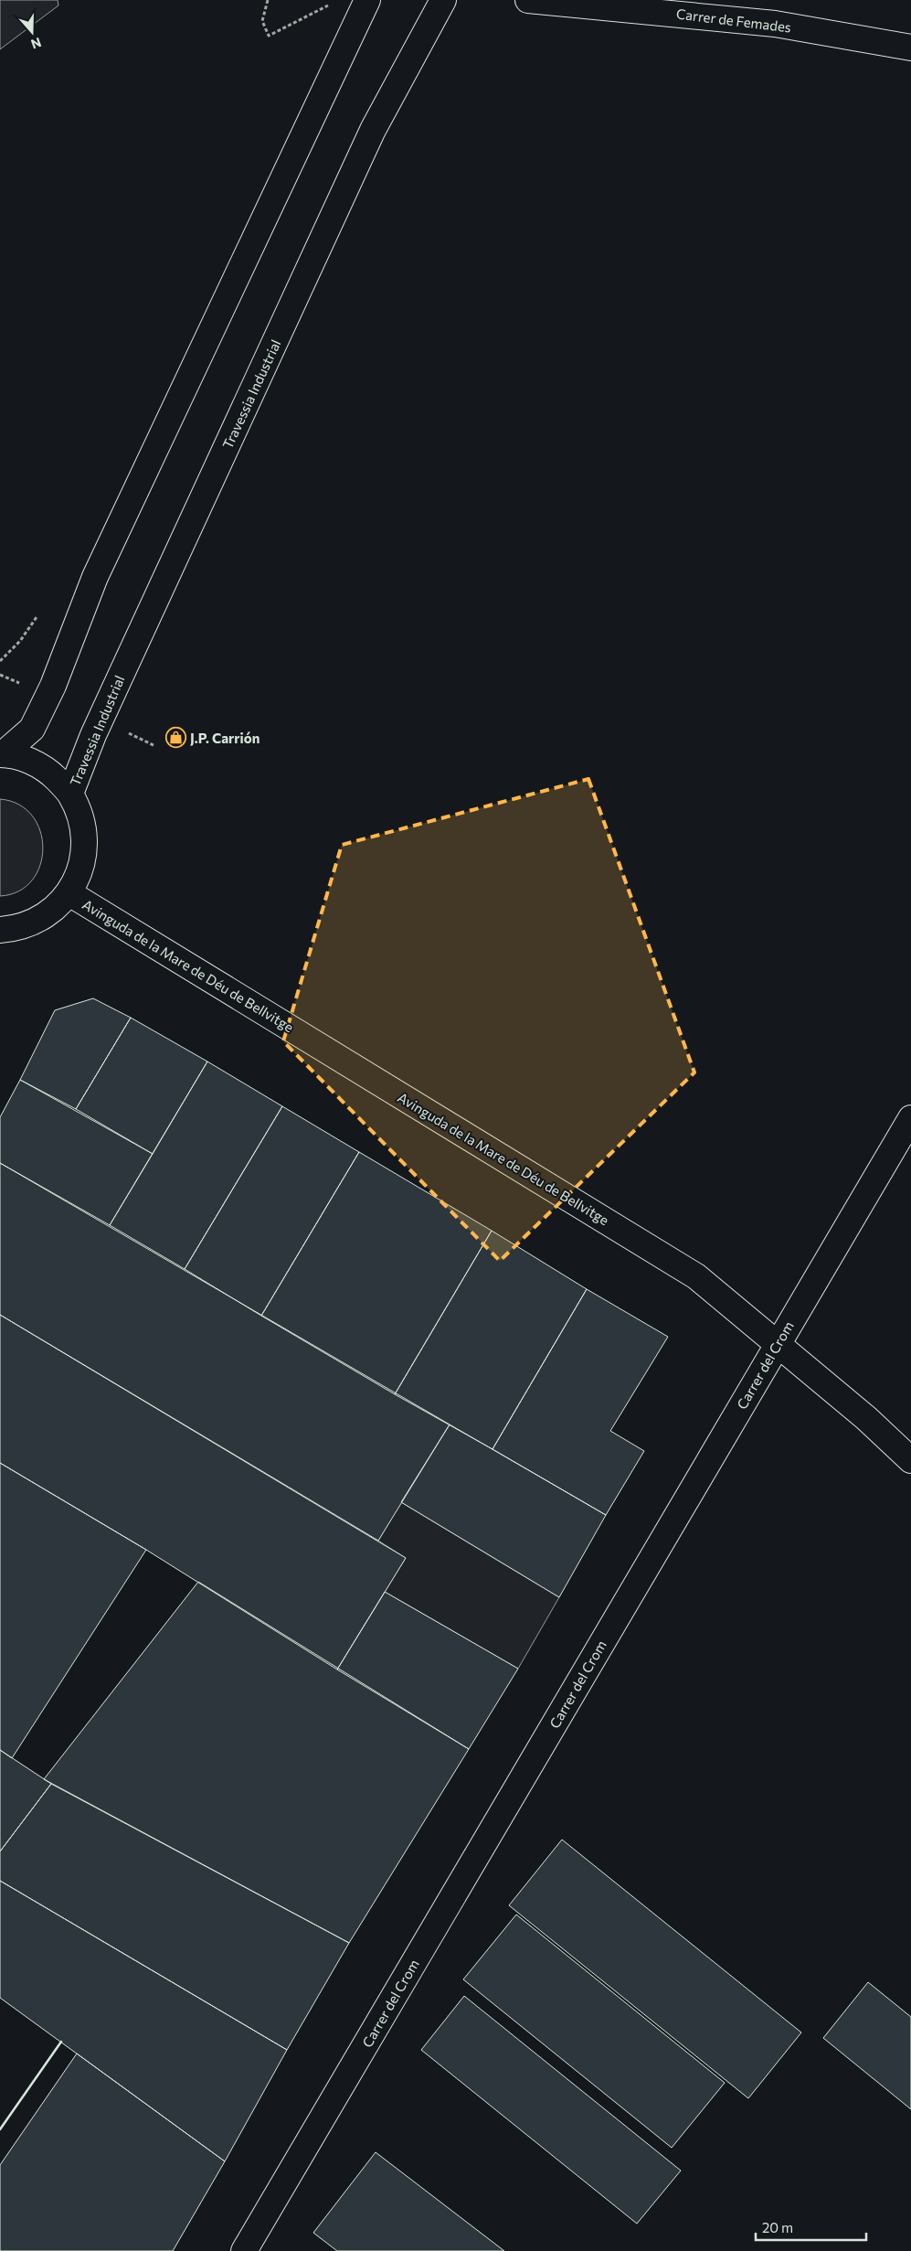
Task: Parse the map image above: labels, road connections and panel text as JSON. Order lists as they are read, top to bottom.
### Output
{
  "streets": {
    "street": [
      "Carrer de Femades",
      "Travessia Industrial",
      "Avinguda de la Mare de Déu de Bellvitge",
      "Carrer del Crom"
    ]
  },
  "crossings": [
    ["Avinguda de la Mare de Déu de Bellvitge", "Carrer del Crom"]
  ],
  "places": {
    "shop": ["J.P. Carrión"]
  },
  "scale_bar": "20 m",
  "north": "bottom"
}
